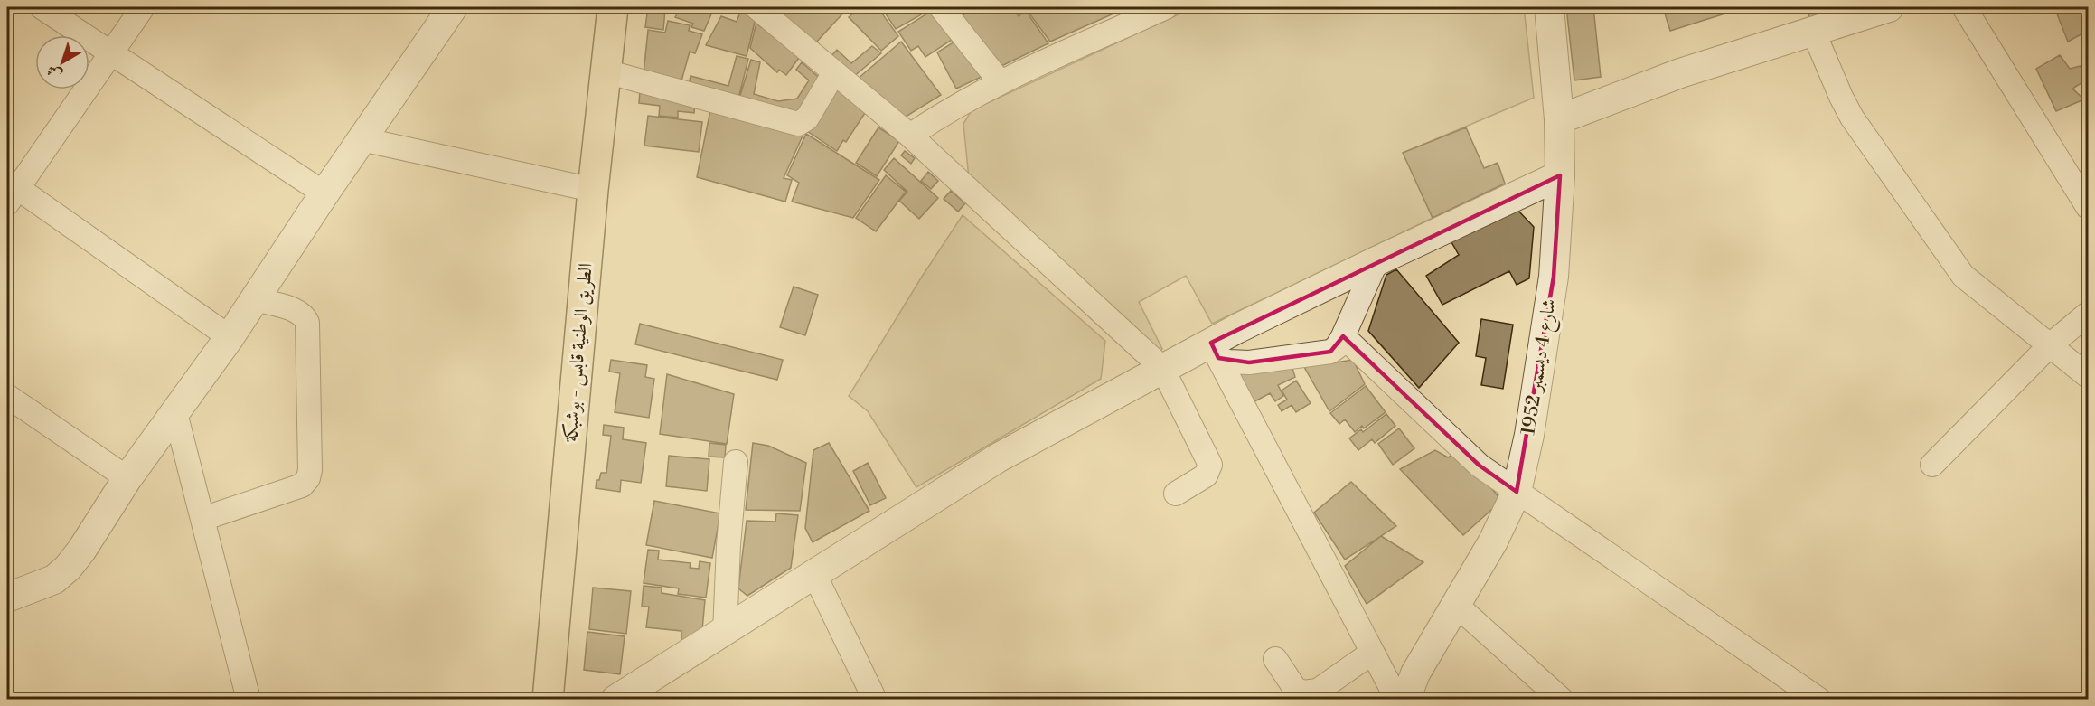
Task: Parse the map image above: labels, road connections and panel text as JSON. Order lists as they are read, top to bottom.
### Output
{
  "streets": {
    "main road": ["الطريق الوطنية قابس - بوشبكة"],
    "street": ["شارع 4 ديسمبر 1952"]
  },
  "north": "bottom left"
}
